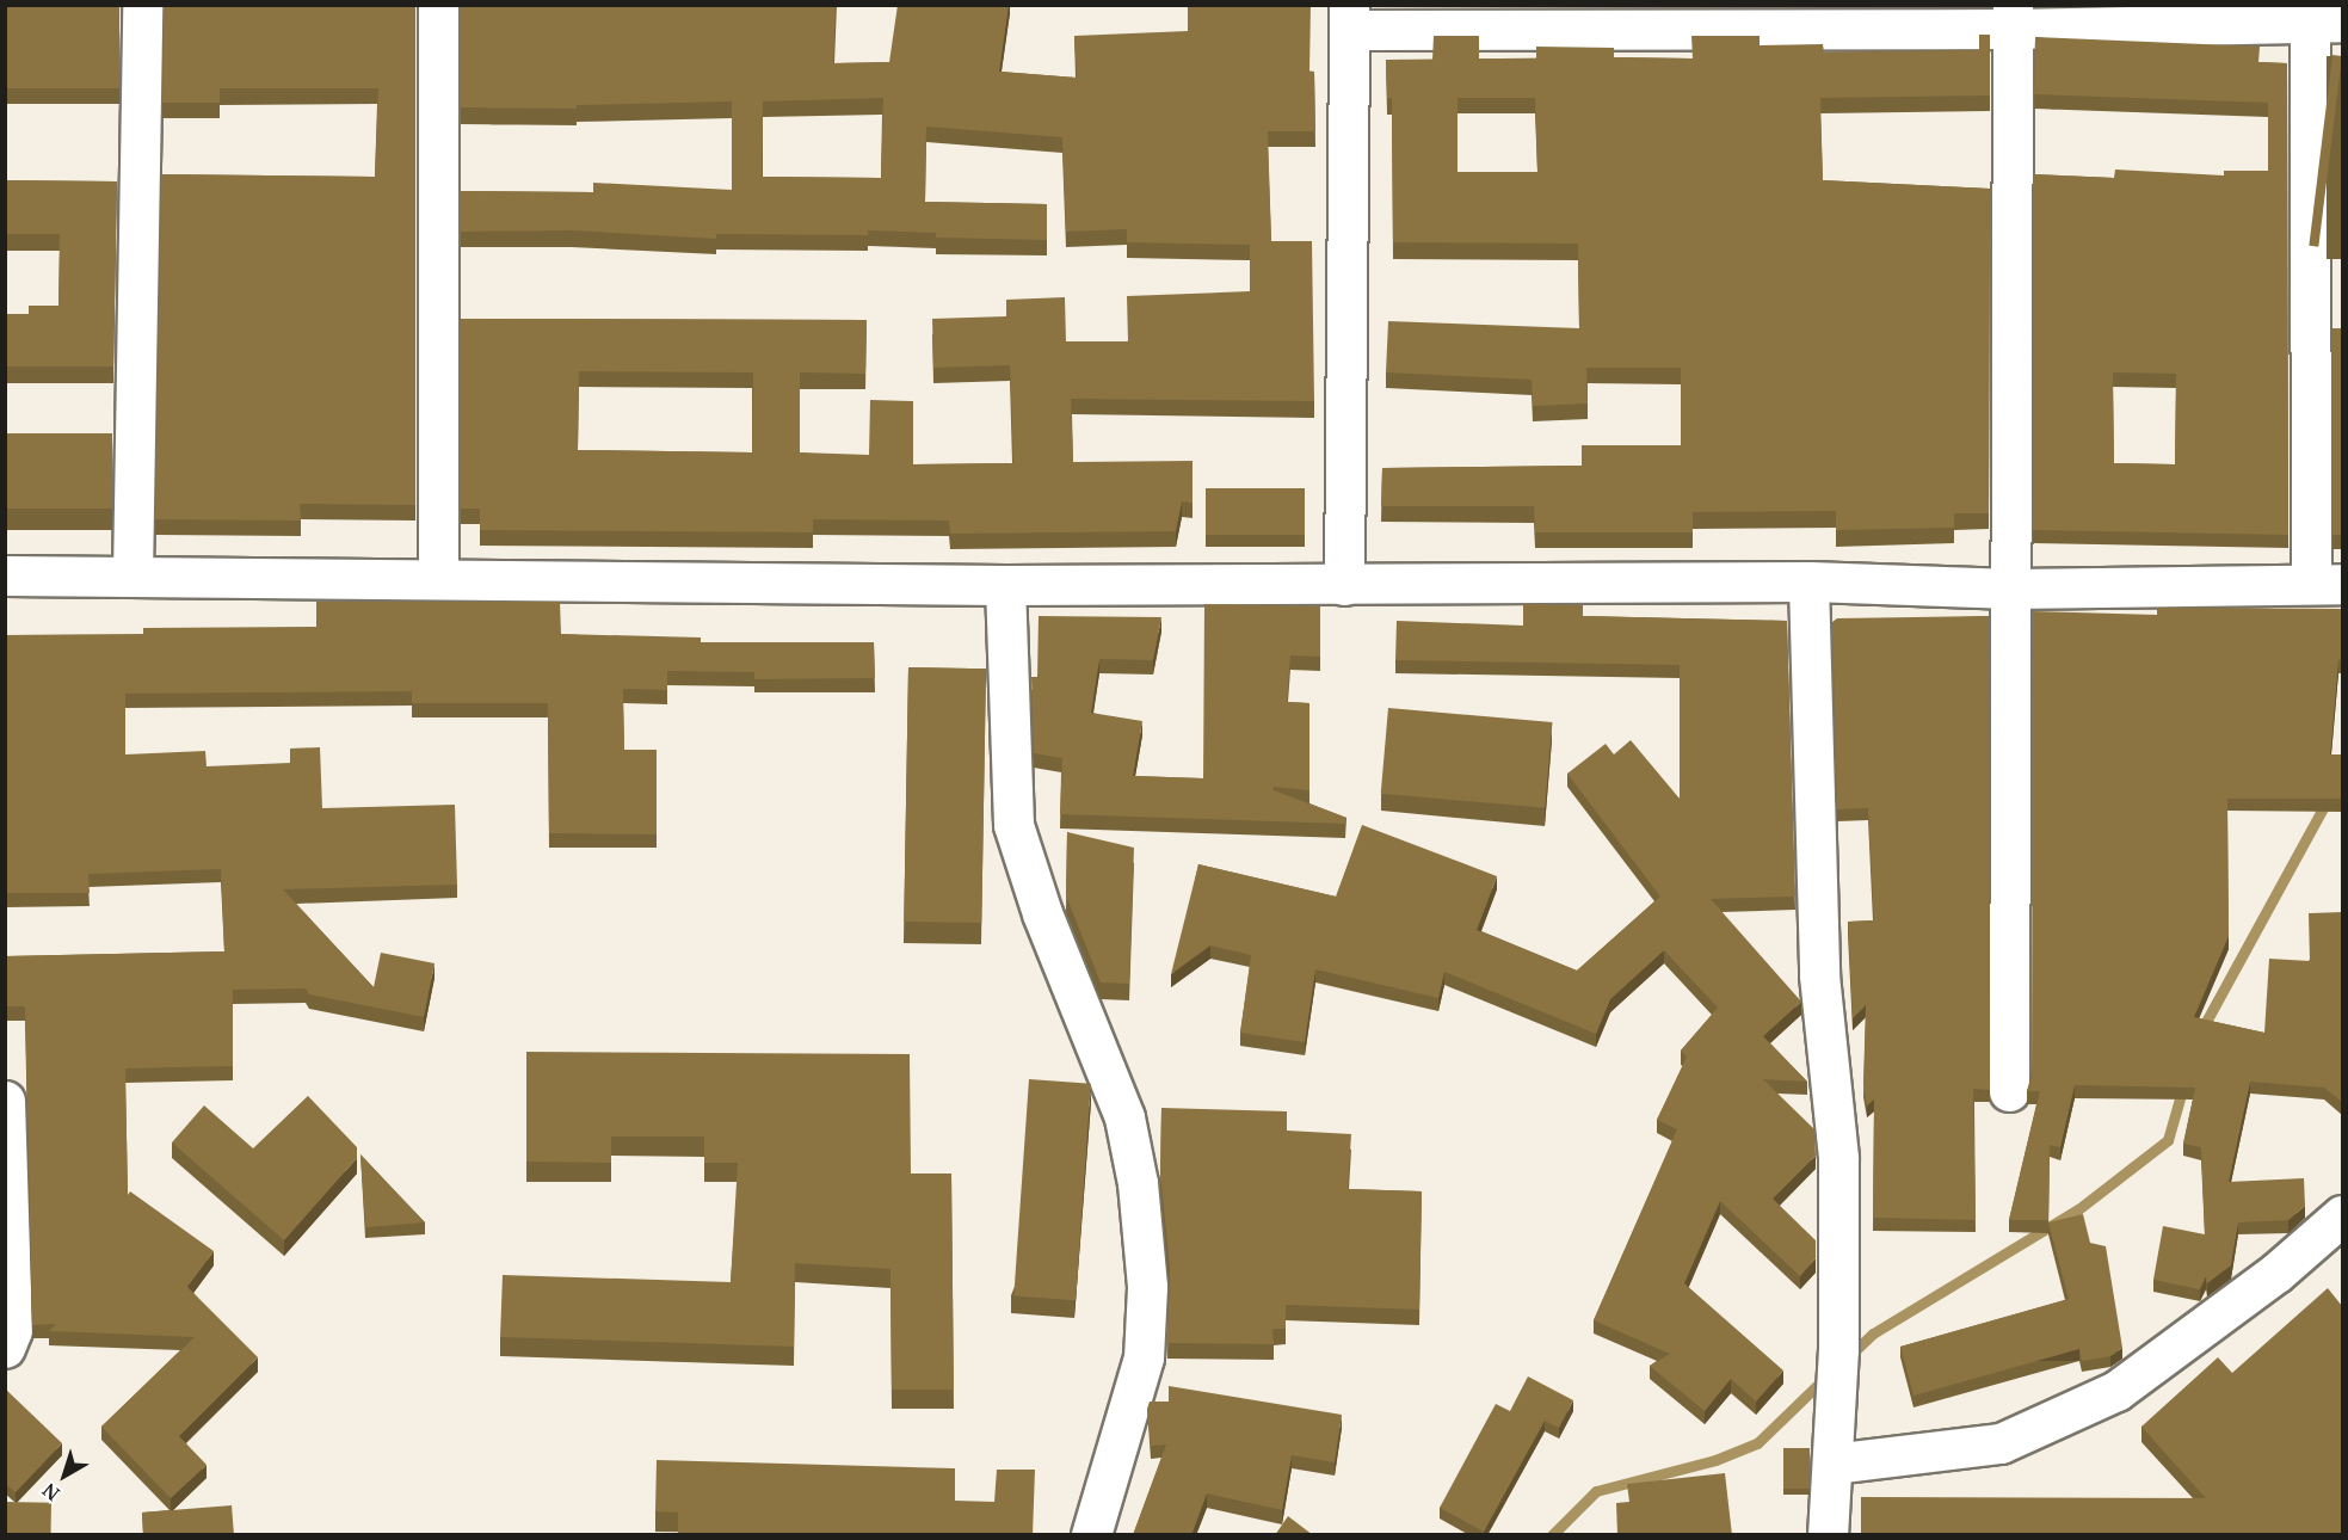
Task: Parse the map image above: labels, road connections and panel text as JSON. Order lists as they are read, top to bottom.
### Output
{
  "north": "bottom left"
}
